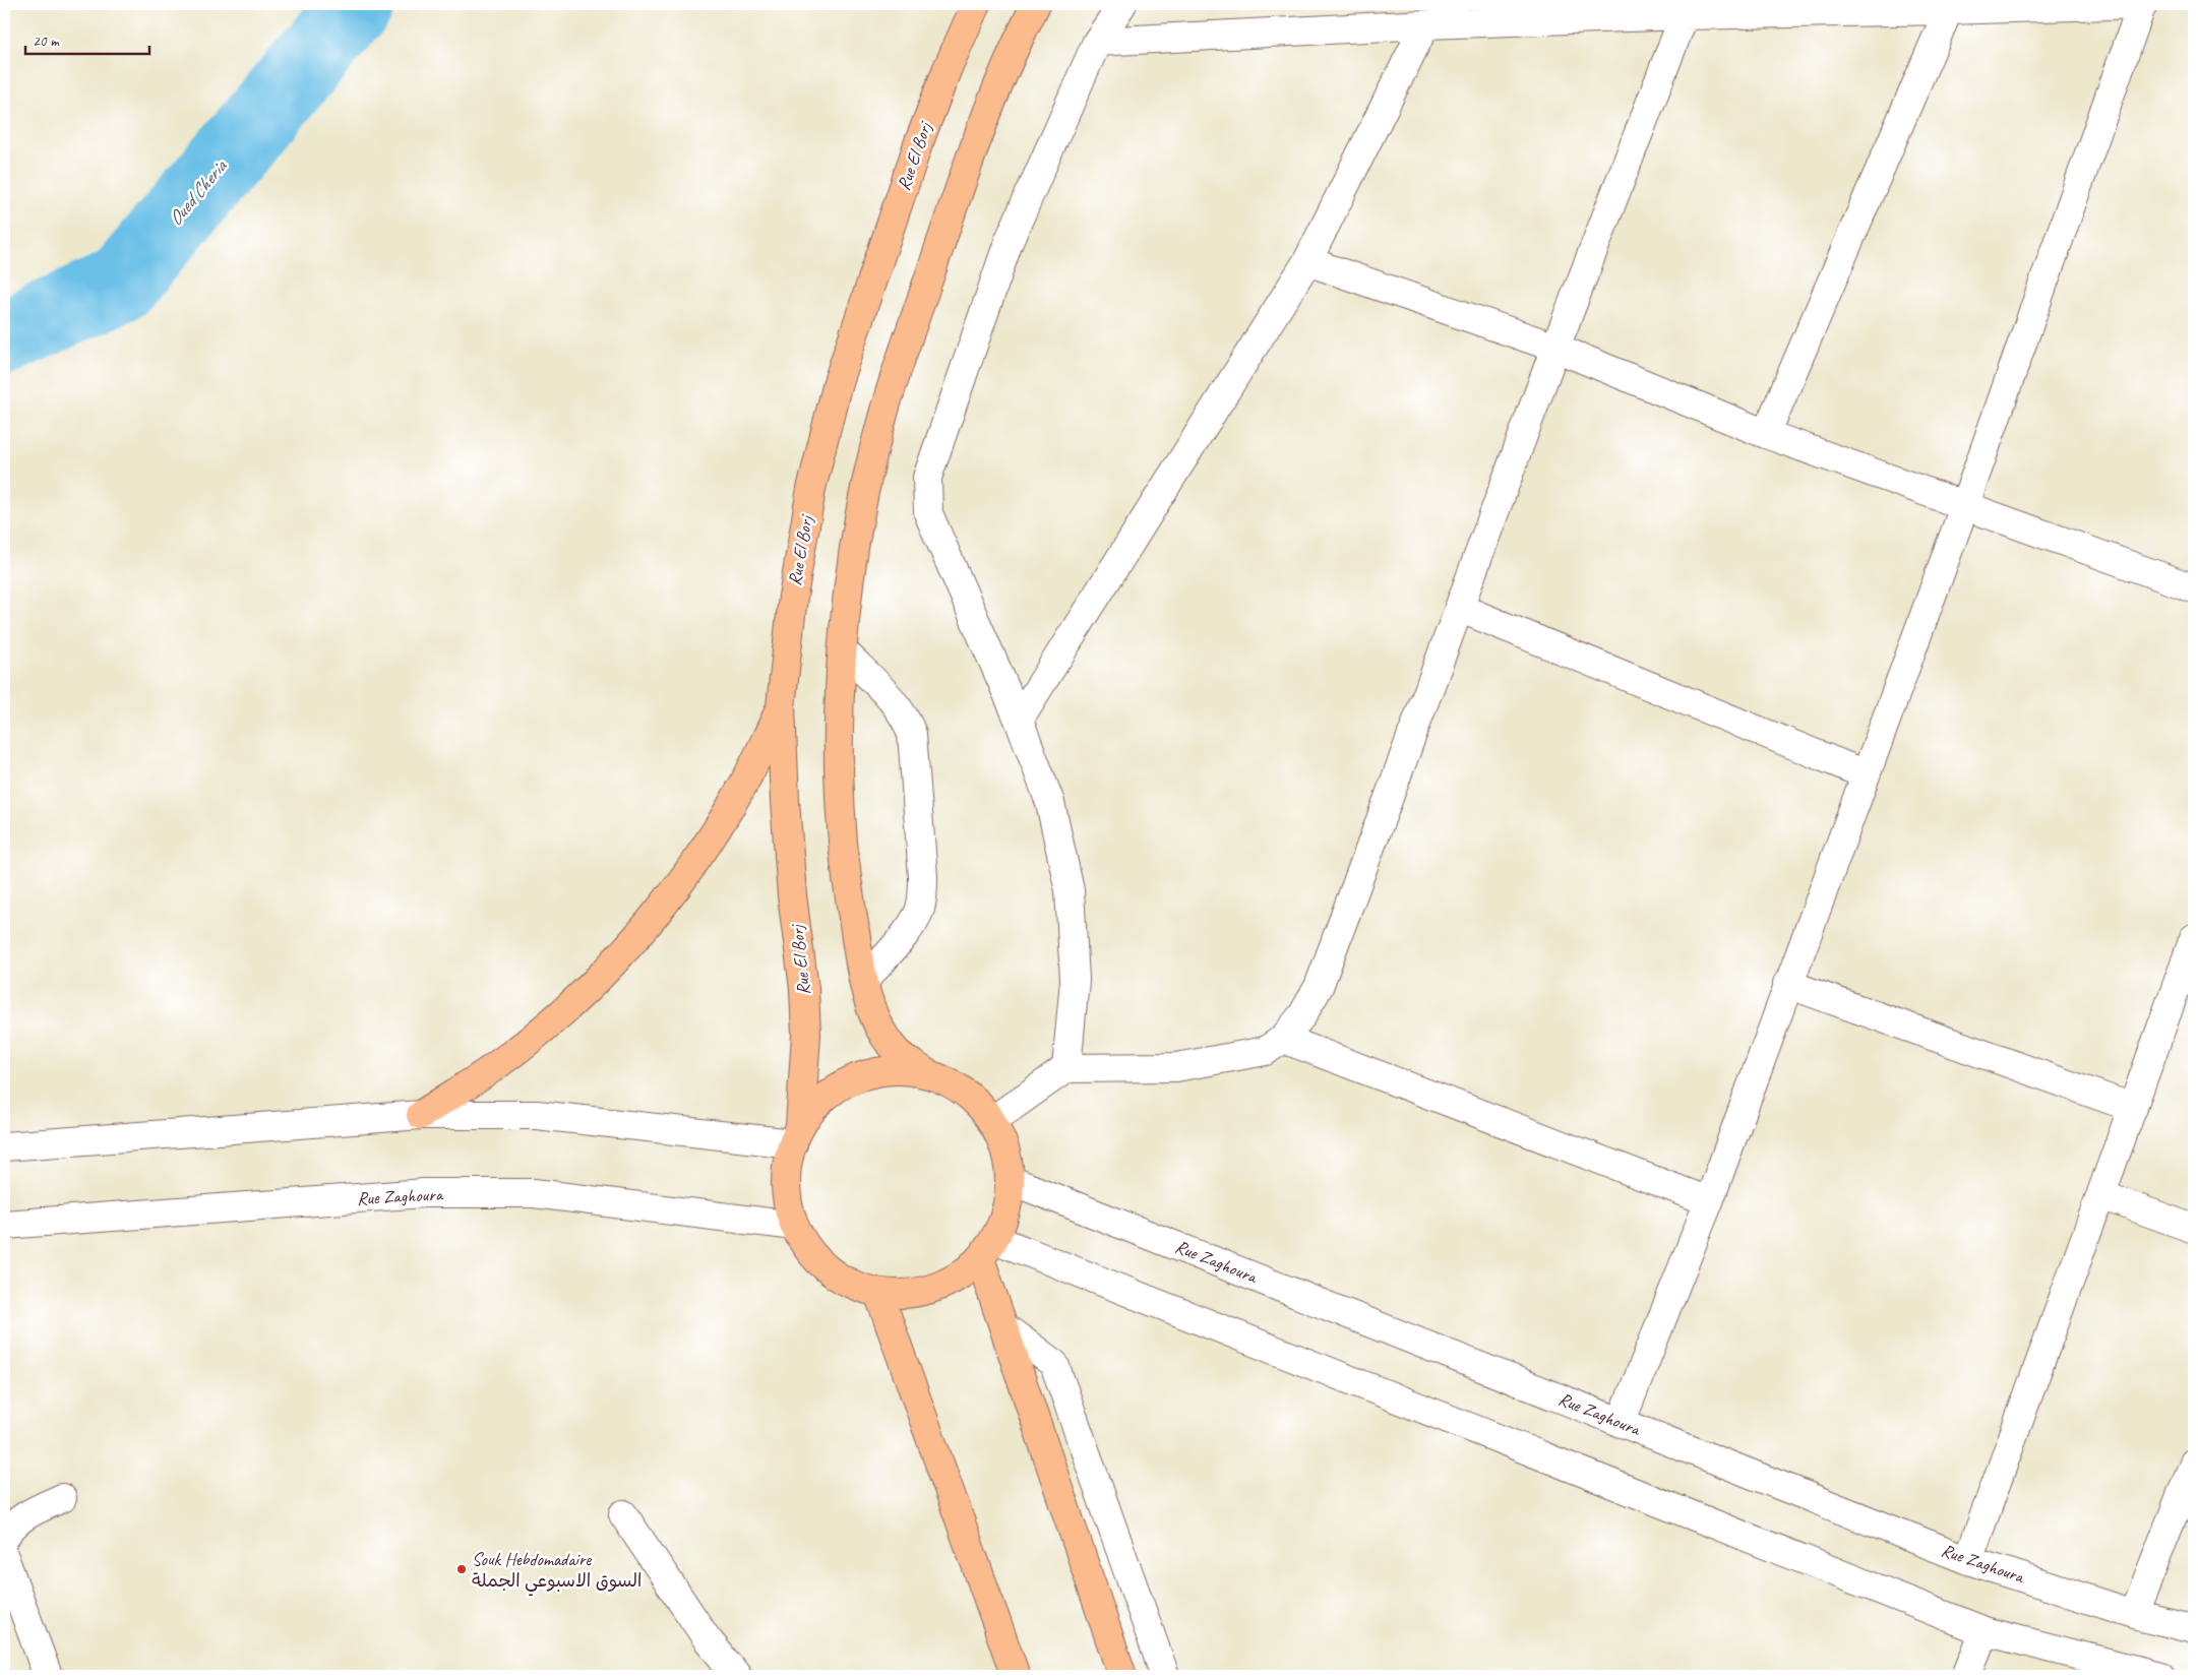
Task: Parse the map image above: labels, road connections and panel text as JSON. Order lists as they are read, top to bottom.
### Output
{
  "streets": {
    "main road": ["Rue El Borj"],
    "street": ["Rue Zaghoura"]
  },
  "water": ["Oued Cheria"],
  "places": ["Souk Hebdomadaire السوق الاسبوعي الجملة"],
  "scale_bar": "20 m"
}
